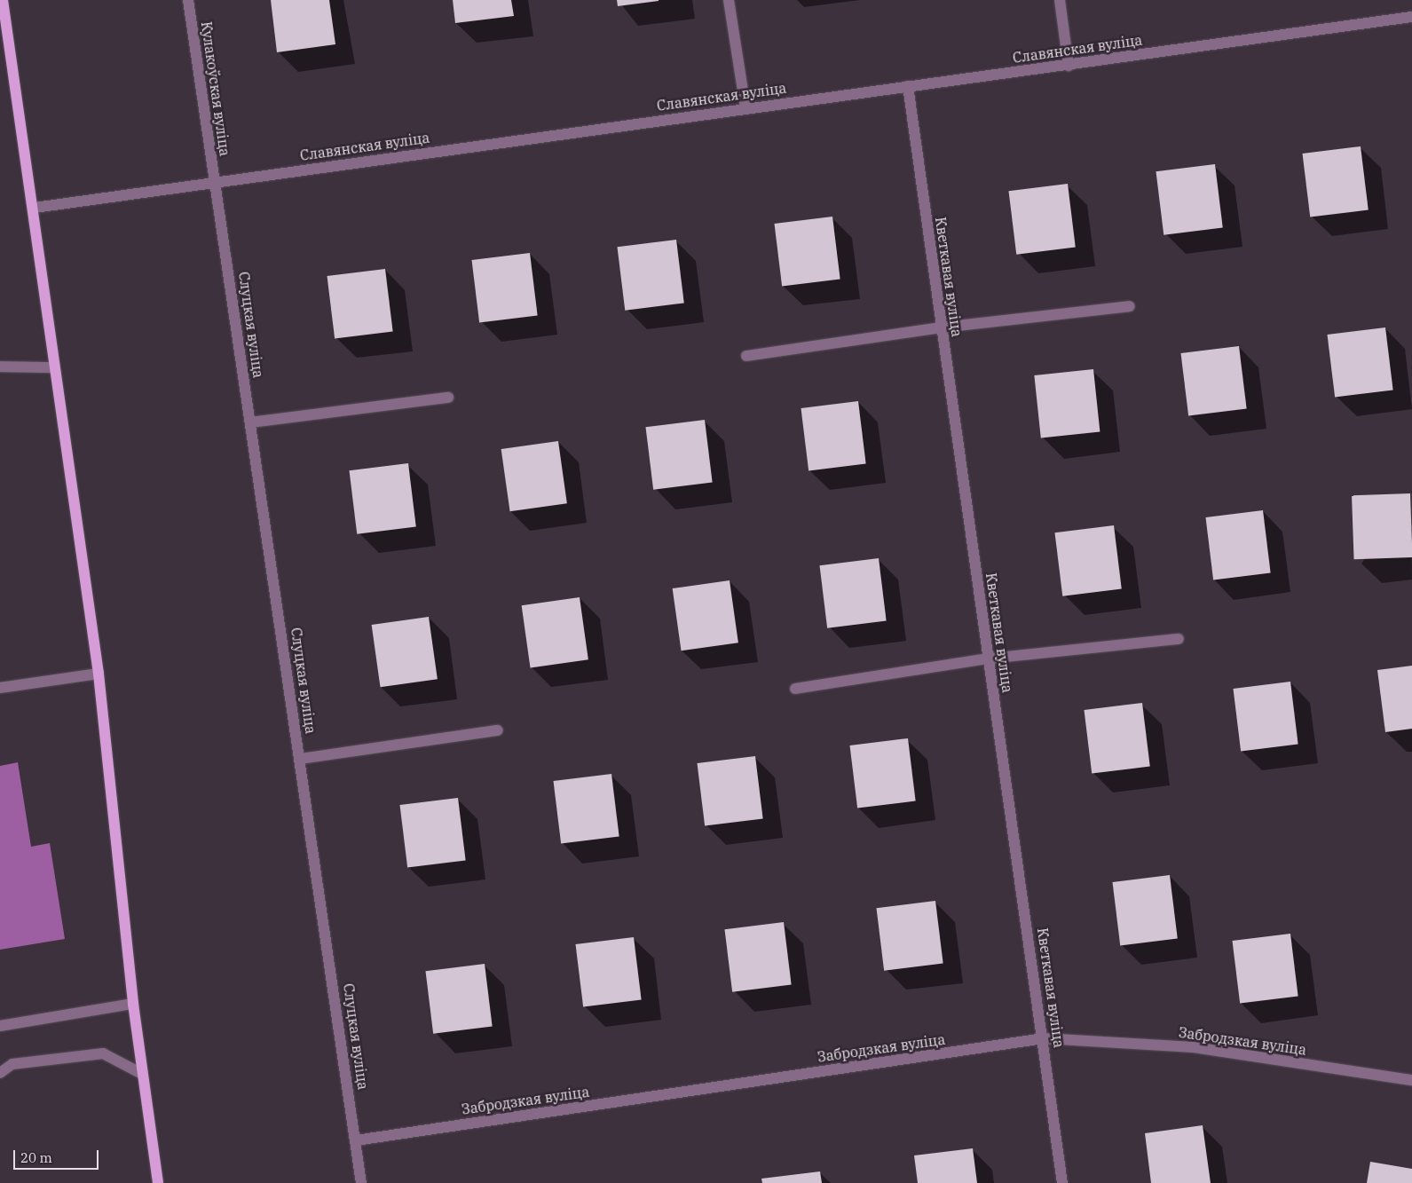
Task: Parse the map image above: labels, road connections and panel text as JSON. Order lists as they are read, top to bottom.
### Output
{
  "streets": {
    "street": [
      "Славянская вуліца",
      "Кулакоўская вуліца",
      "Кветкавая вуліца",
      "Слуцкая вуліца",
      "Забродзкая вуліца"
    ]
  },
  "crossings": [
    ["Славянская вуліца", "Кулакоўская вуліца"],
    ["Славянская вуліца", "Кветкавая вуліца"],
    ["Славянская вуліца", "Слуцкая вуліца"],
    ["Кулакоўская вуліца", "Слуцкая вуліца"],
    ["Кветкавая вуліца", "Забродзкая вуліца"],
    ["Слуцкая вуліца", "Забродзкая вуліца"]
  ],
  "scale_bar": "20 m"
}
